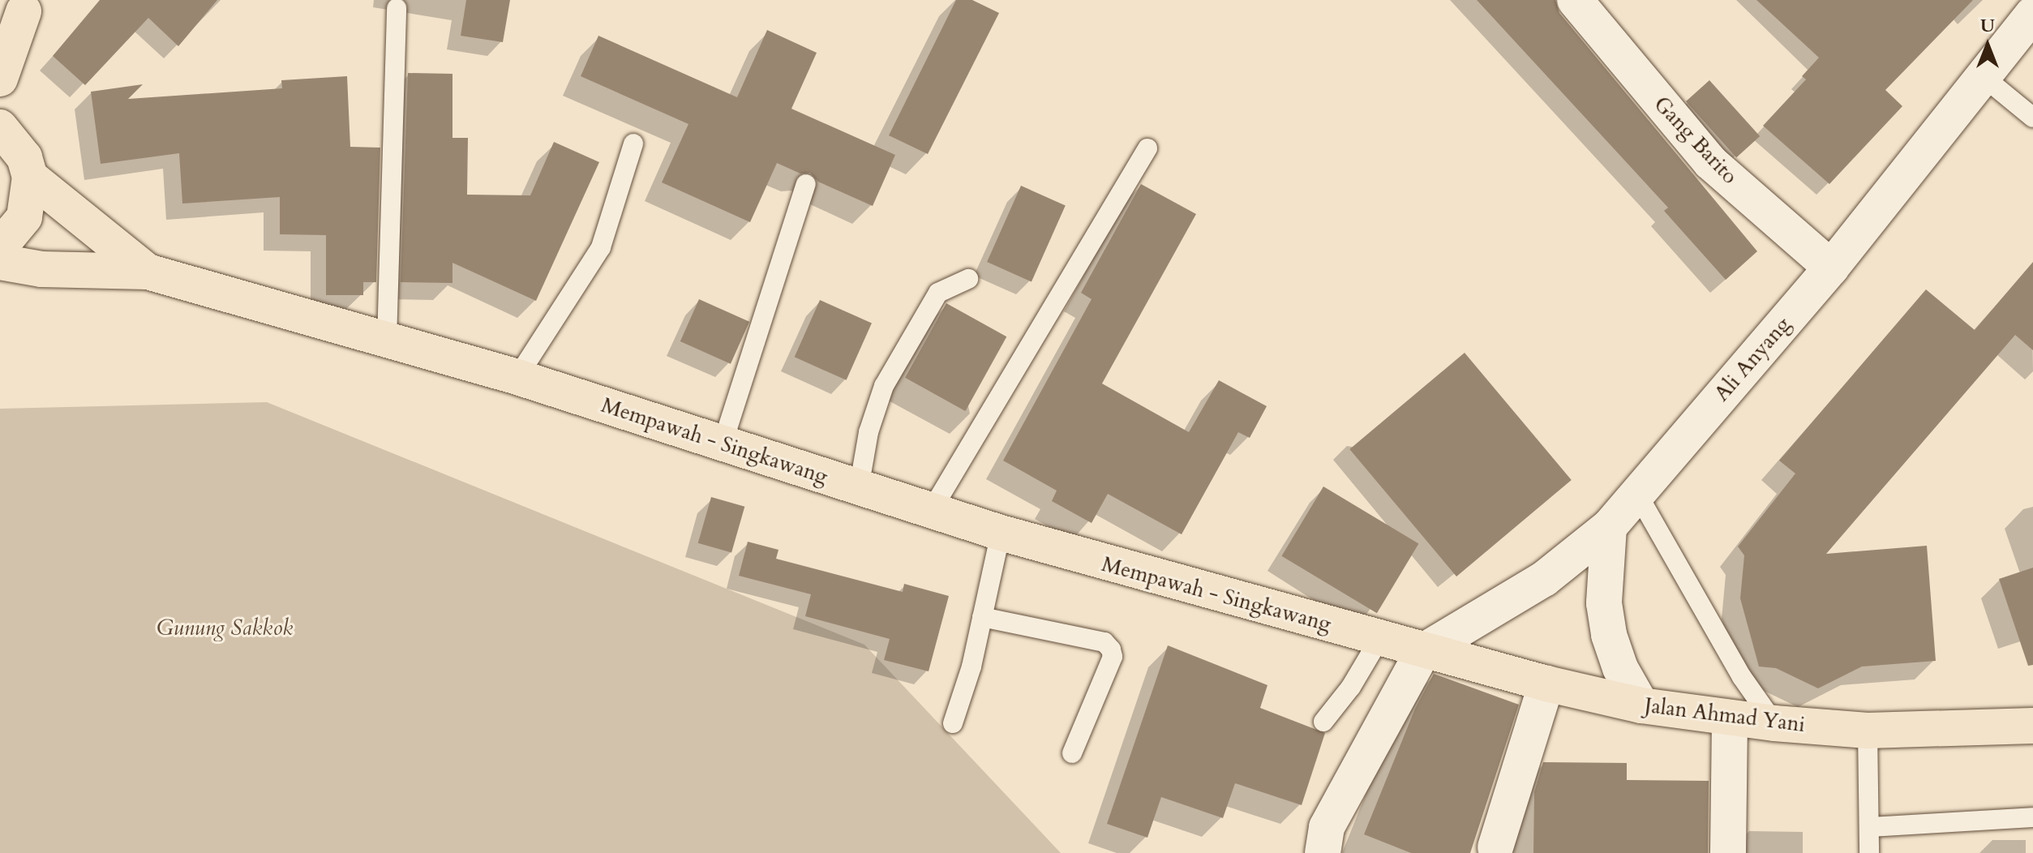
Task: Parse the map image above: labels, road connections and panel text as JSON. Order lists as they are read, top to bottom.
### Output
{
  "streets": {
    "main road": ["Mempawah - Singkawang", "Jalan Ahmad Yani"],
    "street": ["Gang Barito", "Ali Anyang"]
  },
  "crossings": [
    ["Gang Barito", "Ali Anyang"],
    ["Ali Anyang", "Mempawah - Singkawang"],
    ["Ali Anyang", "Jalan Ahmad Yani"],
    ["Mempawah - Singkawang", "Jalan Ahmad Yani"]
  ],
  "parks": ["Gunung Sakkok"],
  "north": "top"
}
